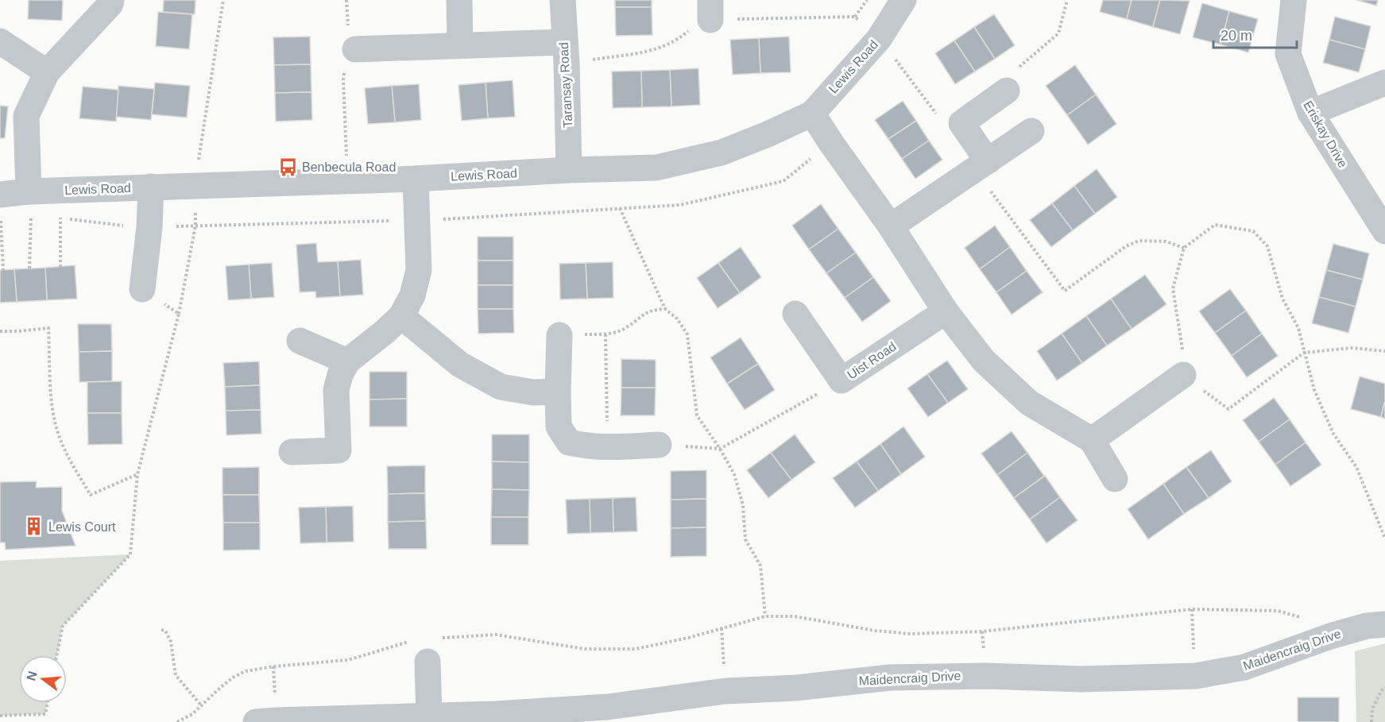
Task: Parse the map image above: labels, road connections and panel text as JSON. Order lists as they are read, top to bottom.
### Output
{
  "streets": {
    "street": [
      "Lewis Road",
      "Taransay Road",
      "Eriskay Drive",
      "Uist Road",
      "Maidencraig Drive"
    ]
  },
  "crossings": [
    ["Lewis Road", "Taransay Road"]
  ],
  "places": {
    "bus stop": ["Benbecula Road"],
    "building": ["Lewis Court"]
  },
  "scale_bar": "20 m",
  "north": "left"
}
